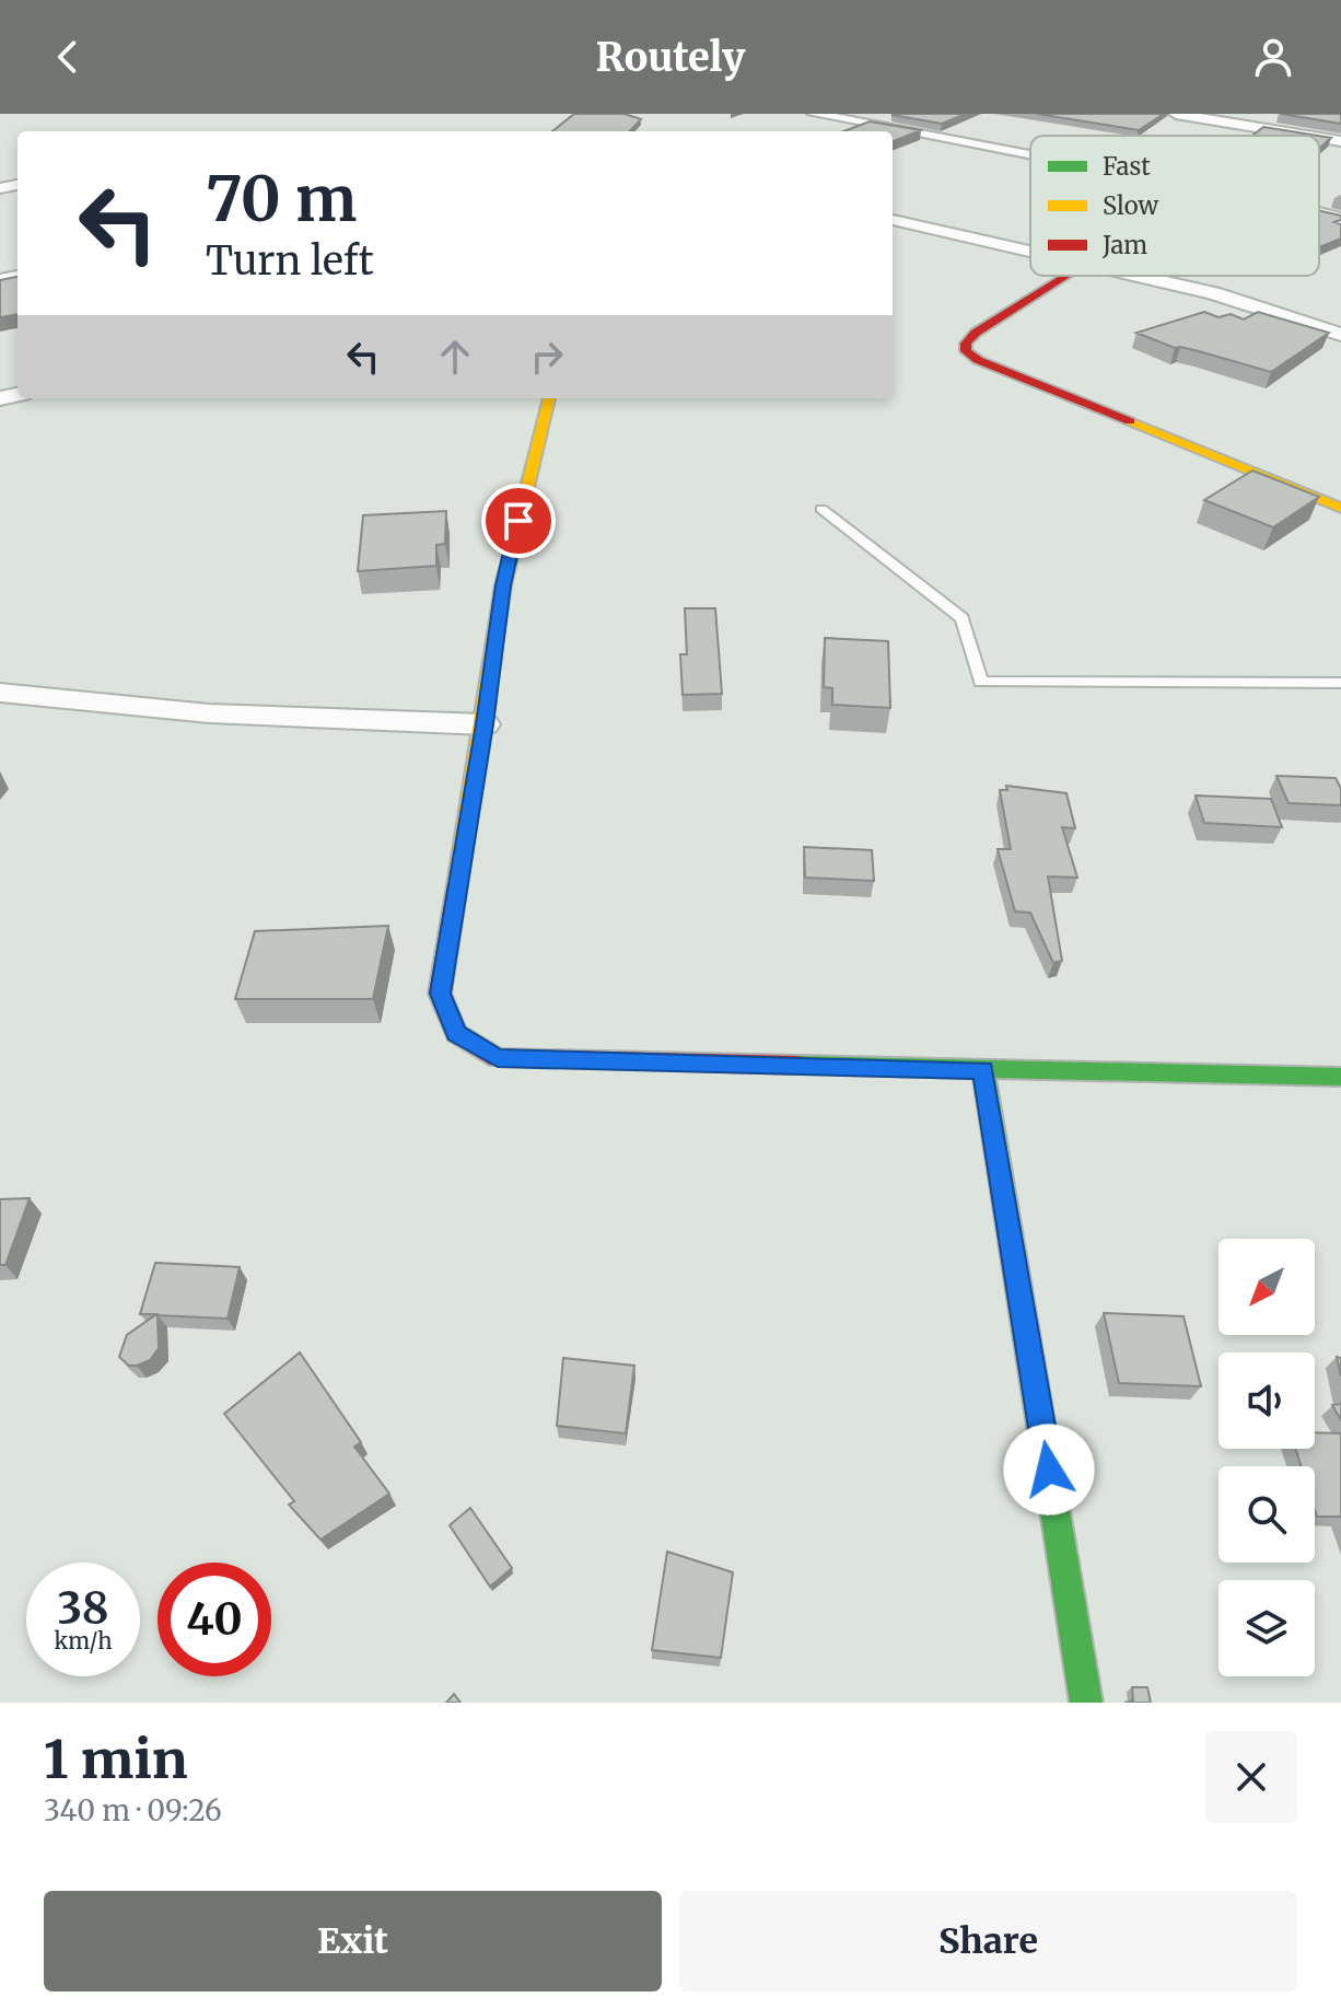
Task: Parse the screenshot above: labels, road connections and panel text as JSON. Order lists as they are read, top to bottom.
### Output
{
  "legend": ["Fast", "Slow", "Jam"],
  "north": "bottom left",
  "page": {
    "header": "Routely",
    "turn": ["70 m", "Turn left"],
    "speed": "38 km/h",
    "limit": "40",
    "heading": ["1 min", "340 m · 09:26"],
    "buttons": ["Exit", "Share"]
  }
}
